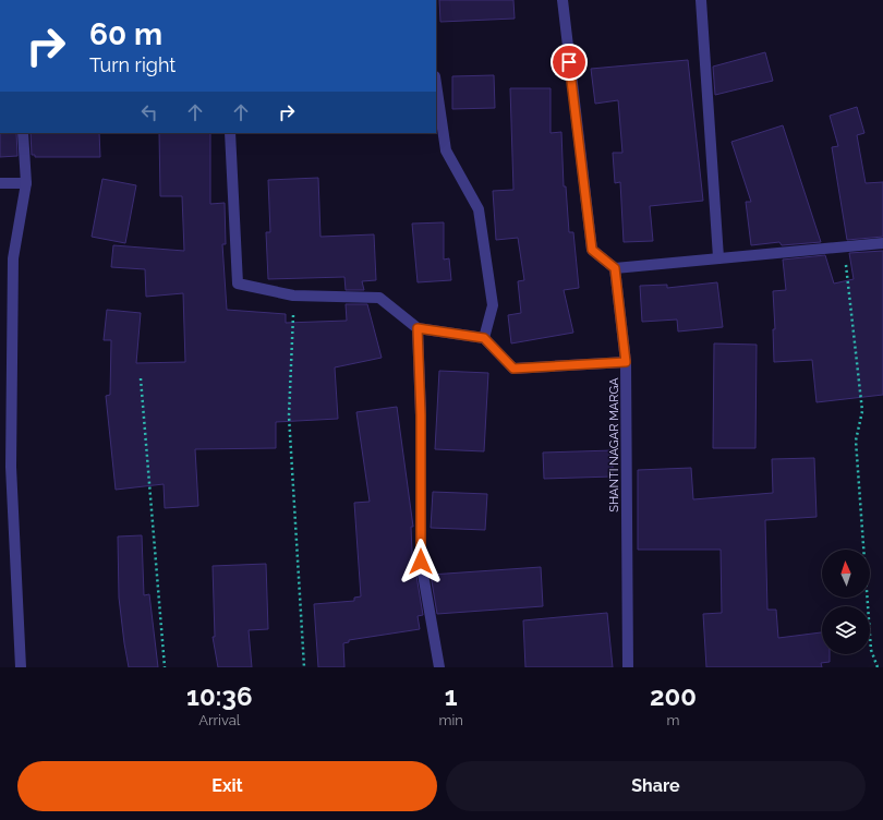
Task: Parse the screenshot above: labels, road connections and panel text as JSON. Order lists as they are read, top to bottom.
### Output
{
  "streets": {
    "street": ["SHANTI NAGAR MARGA"]
  },
  "north": "top",
  "page": {
    "turn": ["60 m", "Turn right"],
    "eta": [
      "10:36",
      "Arrival",
      "1",
      "min",
      "200",
      "m"
    ],
    "buttons": ["Exit", "Share"]
  }
}
